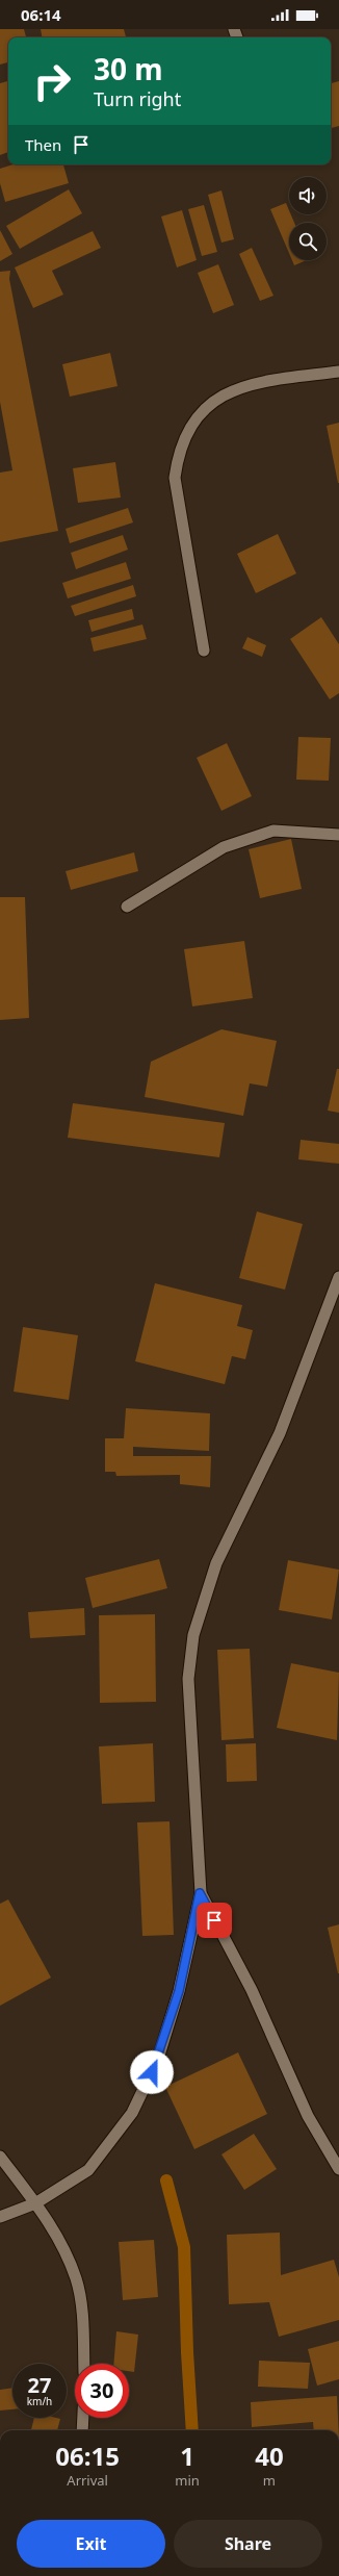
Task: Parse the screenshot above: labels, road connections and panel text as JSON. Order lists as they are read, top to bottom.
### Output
{
  "page": {
    "status": "06:14",
    "turn": ["30 m", "Turn right"],
    "then": "Then",
    "speed": "27 km/h",
    "limit": "30",
    "eta": [
      "06:15",
      "Arrival",
      "1",
      "min",
      "40",
      "m"
    ],
    "buttons": ["Exit", "Share"]
  }
}
